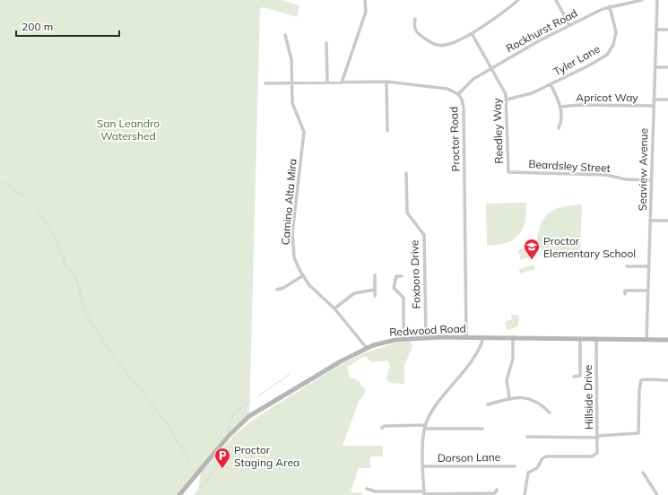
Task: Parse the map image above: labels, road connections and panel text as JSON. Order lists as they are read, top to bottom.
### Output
{
  "streets": {
    "main road": ["Redwood Road"],
    "street": [
      "Rockhurst Road",
      "Tyler Lane",
      "Apricot Way",
      "Reedley Way",
      "Proctor Road",
      "Beardsley Street",
      "Seaview Avenue",
      "Camino Alta Mira",
      "Foxboro Drive",
      "Hillside Drive",
      "Dorson Lane"
    ]
  },
  "crossings": [
    ["Rockhurst Road", "Tyler Lane"],
    ["Rockhurst Road", "Reedley Way"],
    ["Rockhurst Road", "Proctor Road"],
    ["Tyler Lane", "Reedley Way"],
    ["Apricot Way", "Seaview Avenue"],
    ["Reedley Way", "Beardsley Street"],
    ["Proctor Road", "Camino Alta Mira"],
    ["Proctor Road", "Redwood Road"],
    ["Beardsley Street", "Seaview Avenue"],
    ["Seaview Avenue", "Redwood Road"],
    ["Camino Alta Mira", "Redwood Road"],
    ["Foxboro Drive", "Redwood Road"],
    ["Redwood Road", "Hillside Drive"]
  ],
  "parks": ["San Leandro Watershed"],
  "places": {
    "school or university": ["Proctor Elementary School"],
    "parking": ["Proctor Staging Area"]
  },
  "scale_bar": "200 m"
}
